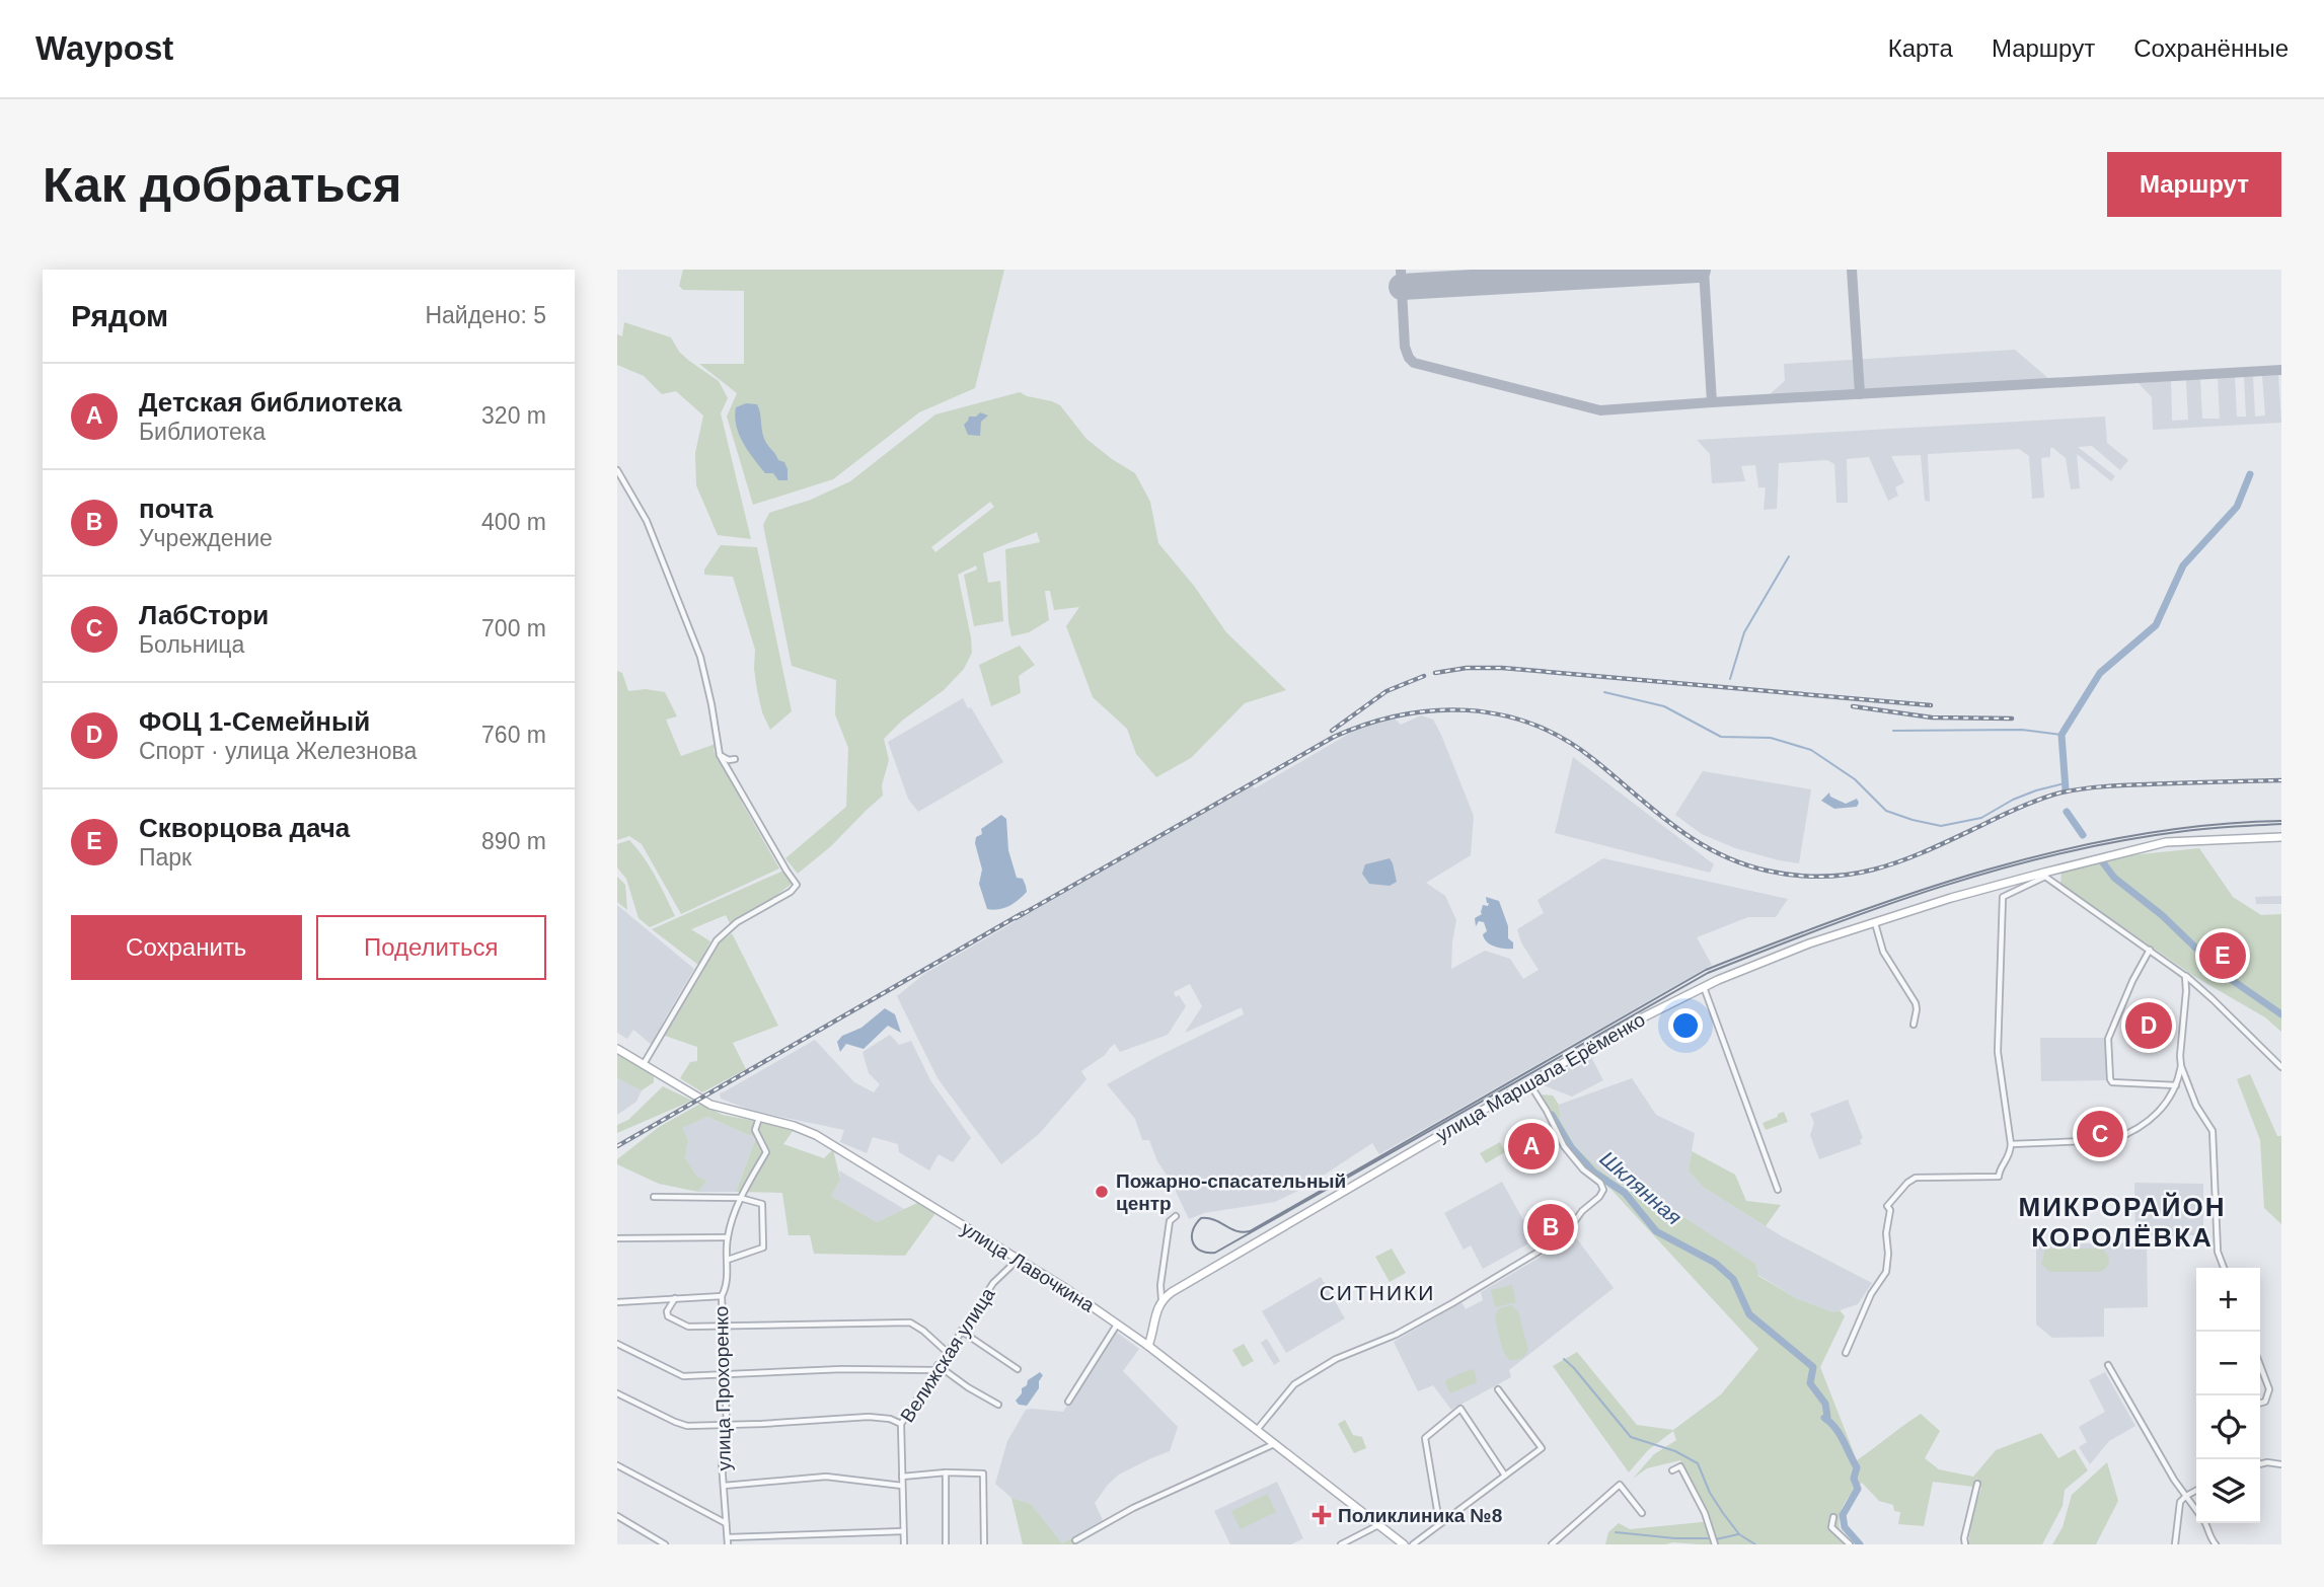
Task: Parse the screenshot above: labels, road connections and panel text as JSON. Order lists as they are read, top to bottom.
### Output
{
  "streets": {
    "main road": ["улица Маршала Ерёменко", "улица Лавочкина"],
    "street": ["Велижская улица", "улица Прохоренко"]
  },
  "crossings": [
    ["улица Лавочкина", "Велижская улица"],
    ["улица Лавочкина", "улица Прохоренко"]
  ],
  "districts": ["МИКРОРАЙОН КОРОЛЁВКА", "СИТНИКИ"],
  "water": ["Шклянная"],
  "places": {
    "other": ["Пожарно-спасательный центр"],
    "health": ["Поликлиника №8"]
  },
  "page": {
    "header": "Waypost",
    "nav": ["Карта", "Маршрут", "Сохранённые"],
    "buttons": [
      "Маршрут",
      ["Сохранить", "Поделиться"]
    ],
    "title": "Как добраться",
    "heading": ["Рядом", "Найдено: 5"],
    "list": [
      {
        "mark": "A",
        "name": "Детская библиотека",
        "note": "Библиотека",
        "value": "320 m"
      },
      {
        "mark": "B",
        "name": "почта",
        "note": "Учреждение",
        "value": "400 m"
      },
      {
        "mark": "C",
        "name": "ЛабСтори",
        "note": "Больница",
        "value": "700 m"
      },
      {
        "mark": "D",
        "name": "ФОЦ 1-Семейный",
        "note": "Спорт · улица Железнова",
        "value": "760 m"
      },
      {
        "mark": "E",
        "name": "Скворцова дача",
        "note": "Парк",
        "value": "890 m"
      }
    ],
    "pins": [
      "E",
      "D",
      "C",
      "A",
      "B"
    ],
    "map_buttons": ["+", "−"]
  }
}
